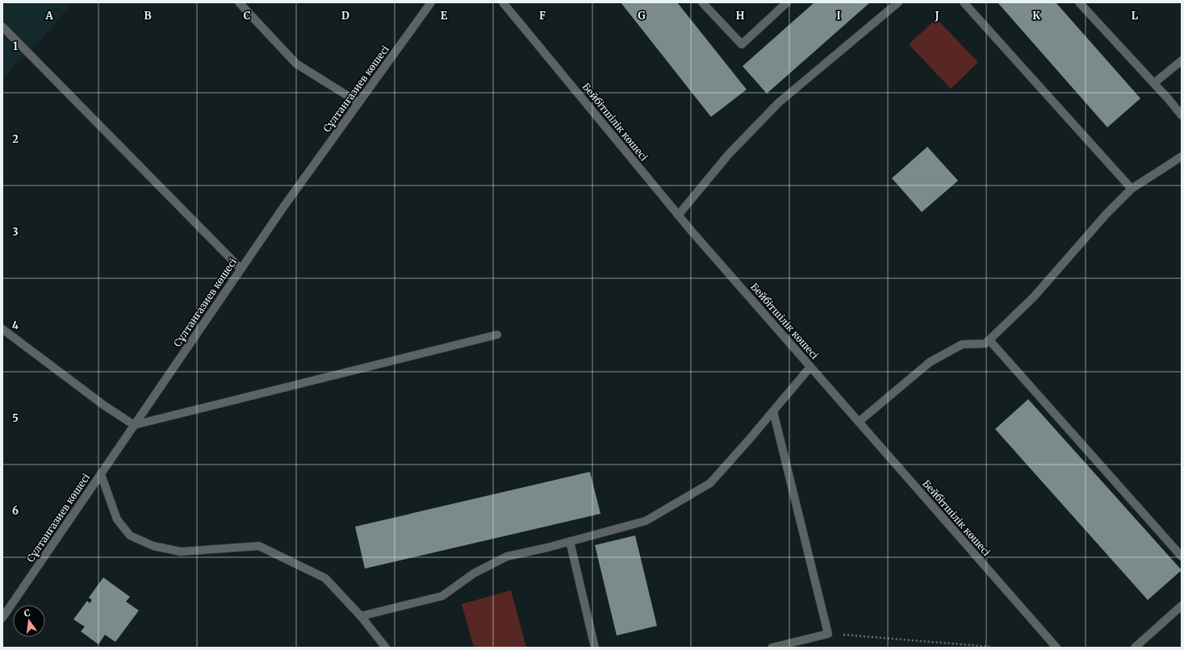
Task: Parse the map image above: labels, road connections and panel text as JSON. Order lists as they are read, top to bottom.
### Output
{
  "streets": {
    "street": ["Сұлтанғазиев көшесі", "Бейбітшілік көшесі"]
  },
  "north": "top",
  "grid": {
    "columns": [
      "A",
      "B",
      "C",
      "D",
      "E",
      "F",
      "G",
      "H",
      "I",
      "J",
      "K",
      "L"
    ],
    "rows": [
      "1",
      "2",
      "3",
      "4",
      "5",
      "6"
    ]
  }
}
